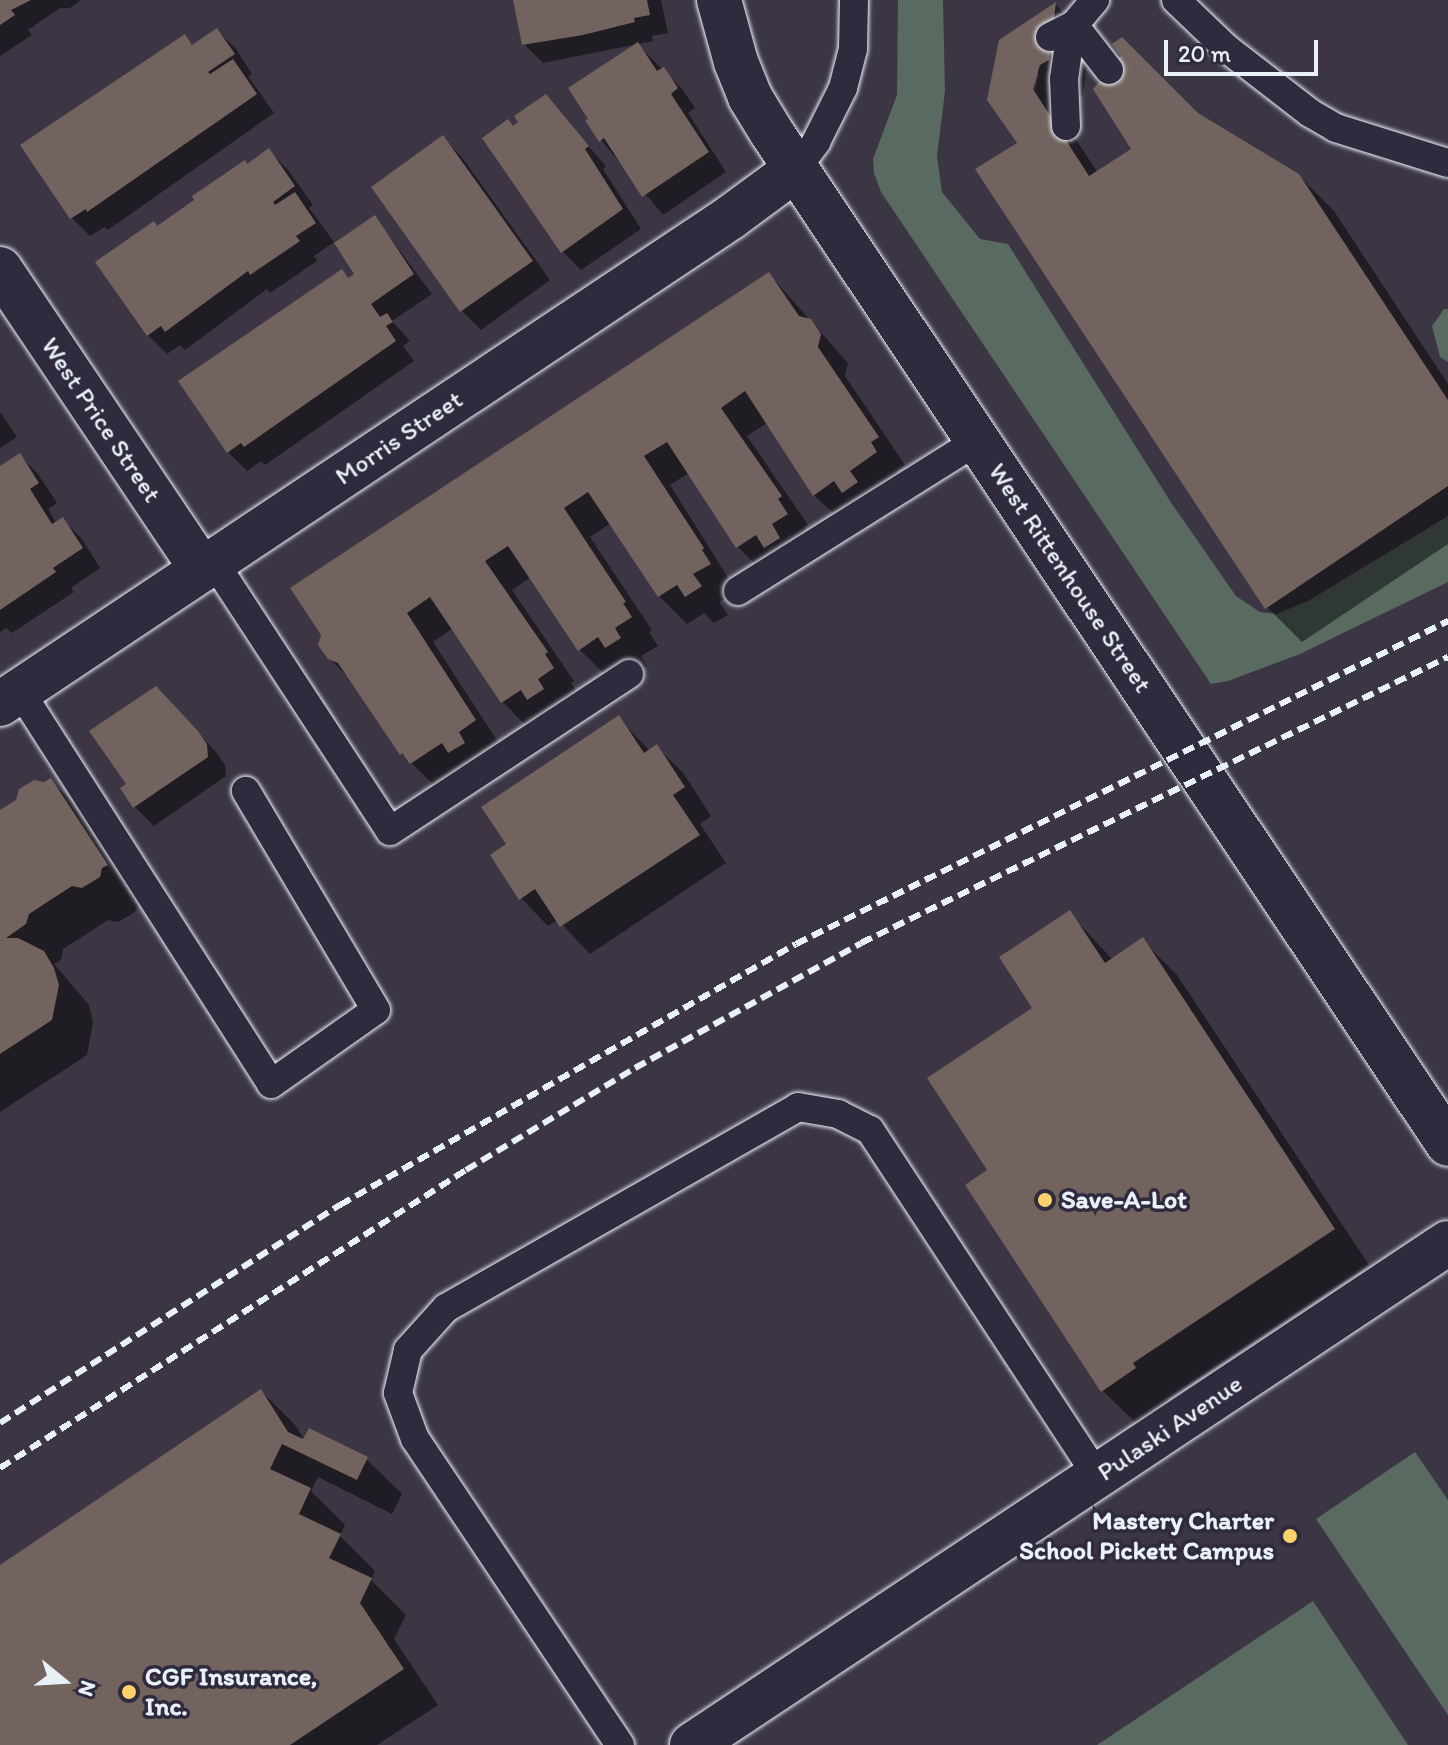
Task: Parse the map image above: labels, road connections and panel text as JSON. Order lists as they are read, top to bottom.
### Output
{
  "streets": {
    "street": [
      "West Price Street",
      "Morris Street",
      "West Rittenhouse Street",
      "Pulaski Avenue"
    ]
  },
  "crossings": [
    ["West Price Street", "Morris Street"],
    ["Morris Street", "West Rittenhouse Street"]
  ],
  "places": ["Save-A-Lot", "Mastery Charter School Pickett Campus", "CGF Insurance, Inc."],
  "scale_bar": "20 m",
  "north": "right"
}
